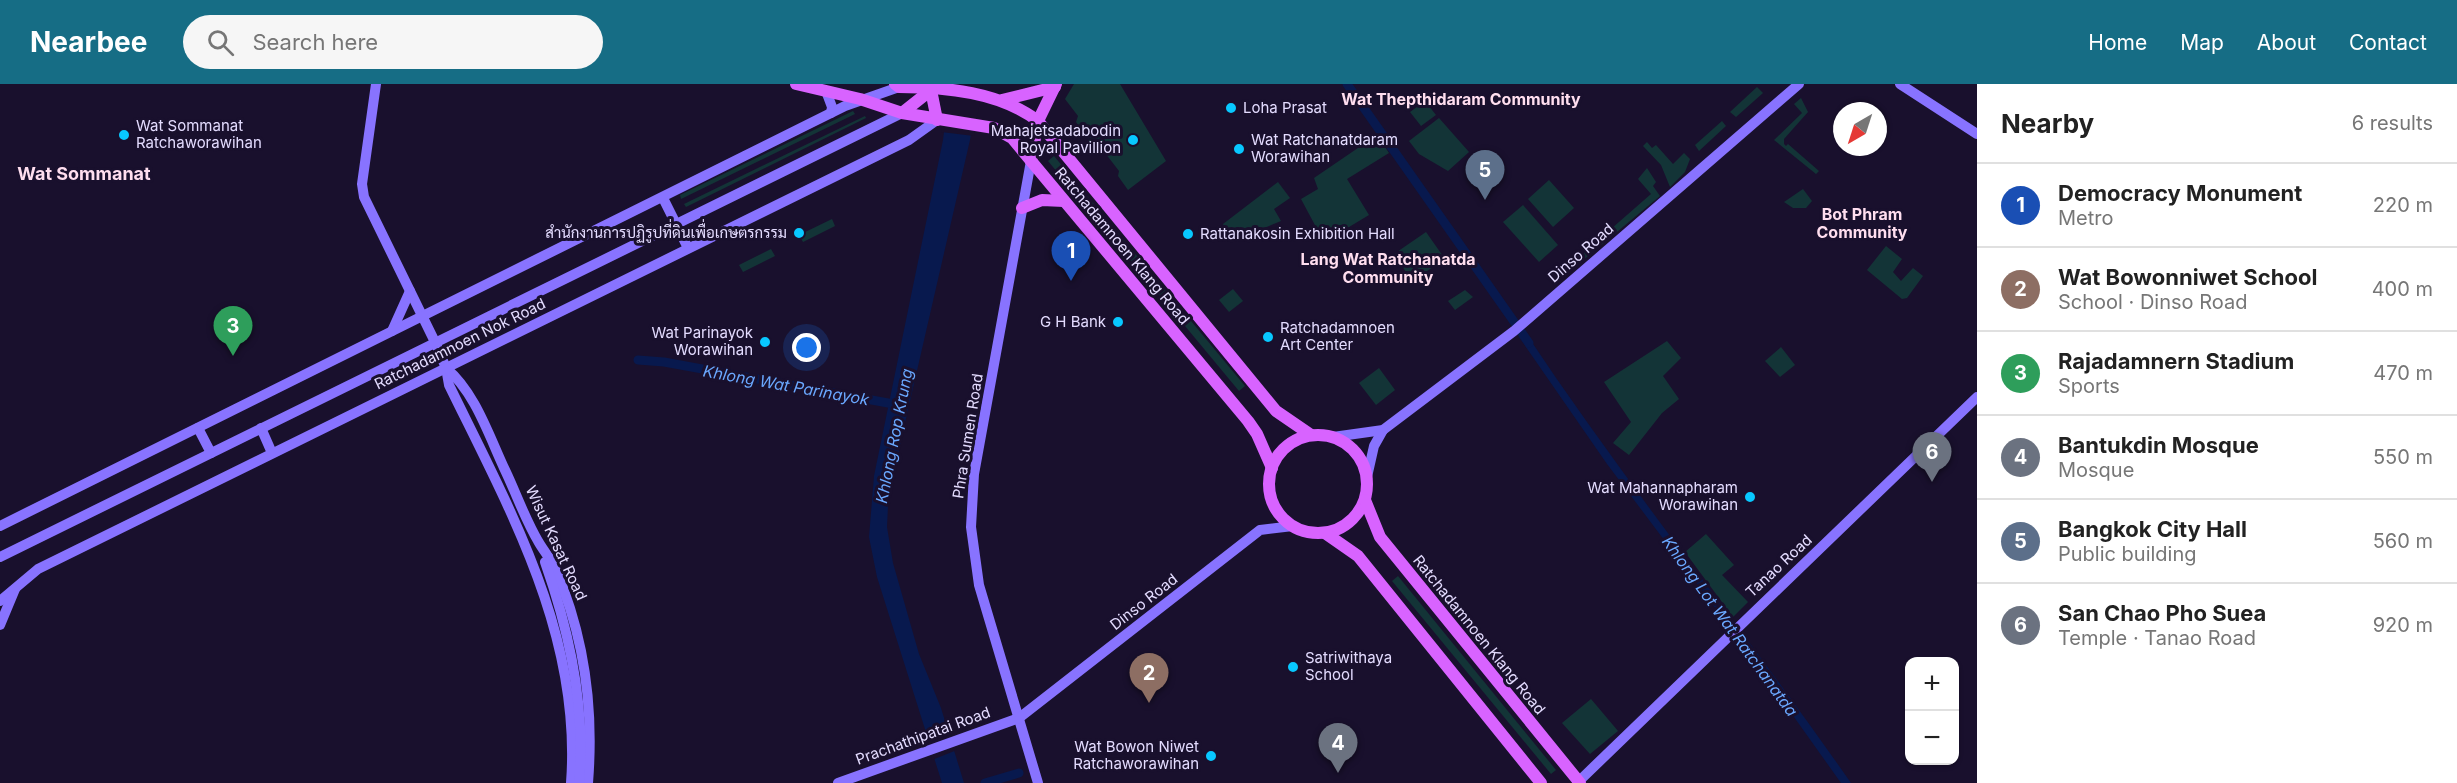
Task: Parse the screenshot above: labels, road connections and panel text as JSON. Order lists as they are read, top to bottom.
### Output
{
  "streets": {
    "main road": [
      "Ratchadamnoen Klang Road",
      "Dinso Road",
      "Ratchadamnoen Nok Road",
      "Phra Sumen Road",
      "Wisut Kasat Road",
      "Tanao Road",
      "Prachathipatai Road"
    ]
  },
  "crossings": [
    ["Ratchadamnoen Klang Road", "Dinso Road"],
    ["Ratchadamnoen Klang Road", "Ratchadamnoen Nok Road"],
    ["Ratchadamnoen Klang Road", "Phra Sumen Road"],
    ["Ratchadamnoen Klang Road", "Tanao Road"],
    ["Dinso Road", "Phra Sumen Road"],
    ["Dinso Road", "Prachathipatai Road"],
    ["Ratchadamnoen Nok Road", "Wisut Kasat Road"],
    ["Phra Sumen Road", "Prachathipatai Road"]
  ],
  "districts": [
    "Wat Thepthidaram Community",
    "Wat Sommanat",
    "Bot Phram Community",
    "Lang Wat Ratchanatda Community"
  ],
  "water": ["Khlong Wat Parinayok", "Khlong Rop Krung", "Khlong Lot Wat Ratchanatda"],
  "places": [
    "Loha Prasat",
    "Wat Sommanat Ratchaworawihan",
    "Mahajetsadabodin Royal Pavillion",
    "Wat Ratchanatdaram Worawihan",
    "สำนักงานการปฏิรูปที่ดินเพื่อเกษตรกรรม",
    "Rattanakosin Exhibition Hall",
    "G H Bank",
    "Ratchadamnoen Art Center",
    "Wat Parinayok Worawihan",
    "Wat Mahannapharam Worawihan",
    "Satriwithaya School",
    "Wat Bowon Niwet Ratchaworawihan"
  ],
  "north": "bottom left",
  "page": {
    "header": "Nearbee",
    "search": "Search here",
    "nav": [
      "Home",
      "Map",
      "About",
      "Contact"
    ],
    "heading": ["Nearby", "6 results"],
    "pins": [
      "5",
      "1",
      "3",
      "6",
      "2",
      "4"
    ],
    "list": [
      {
        "mark": "1",
        "name": "Democracy Monument",
        "note": "Metro",
        "value": "220 m"
      },
      {
        "mark": "2",
        "name": "Wat Bowonniwet School",
        "note": "School · Dinso Road",
        "value": "400 m"
      },
      {
        "mark": "3",
        "name": "Rajadamnern Stadium",
        "note": "Sports",
        "value": "470 m"
      },
      {
        "mark": "4",
        "name": "Bantukdin Mosque",
        "note": "Mosque",
        "value": "550 m"
      },
      {
        "mark": "5",
        "name": "Bangkok City Hall",
        "note": "Public building",
        "value": "560 m"
      },
      {
        "mark": "6",
        "name": "San Chao Pho Suea",
        "note": "Temple · Tanao Road",
        "value": "920 m"
      }
    ],
    "map_buttons": ["+", "−"]
  }
}
